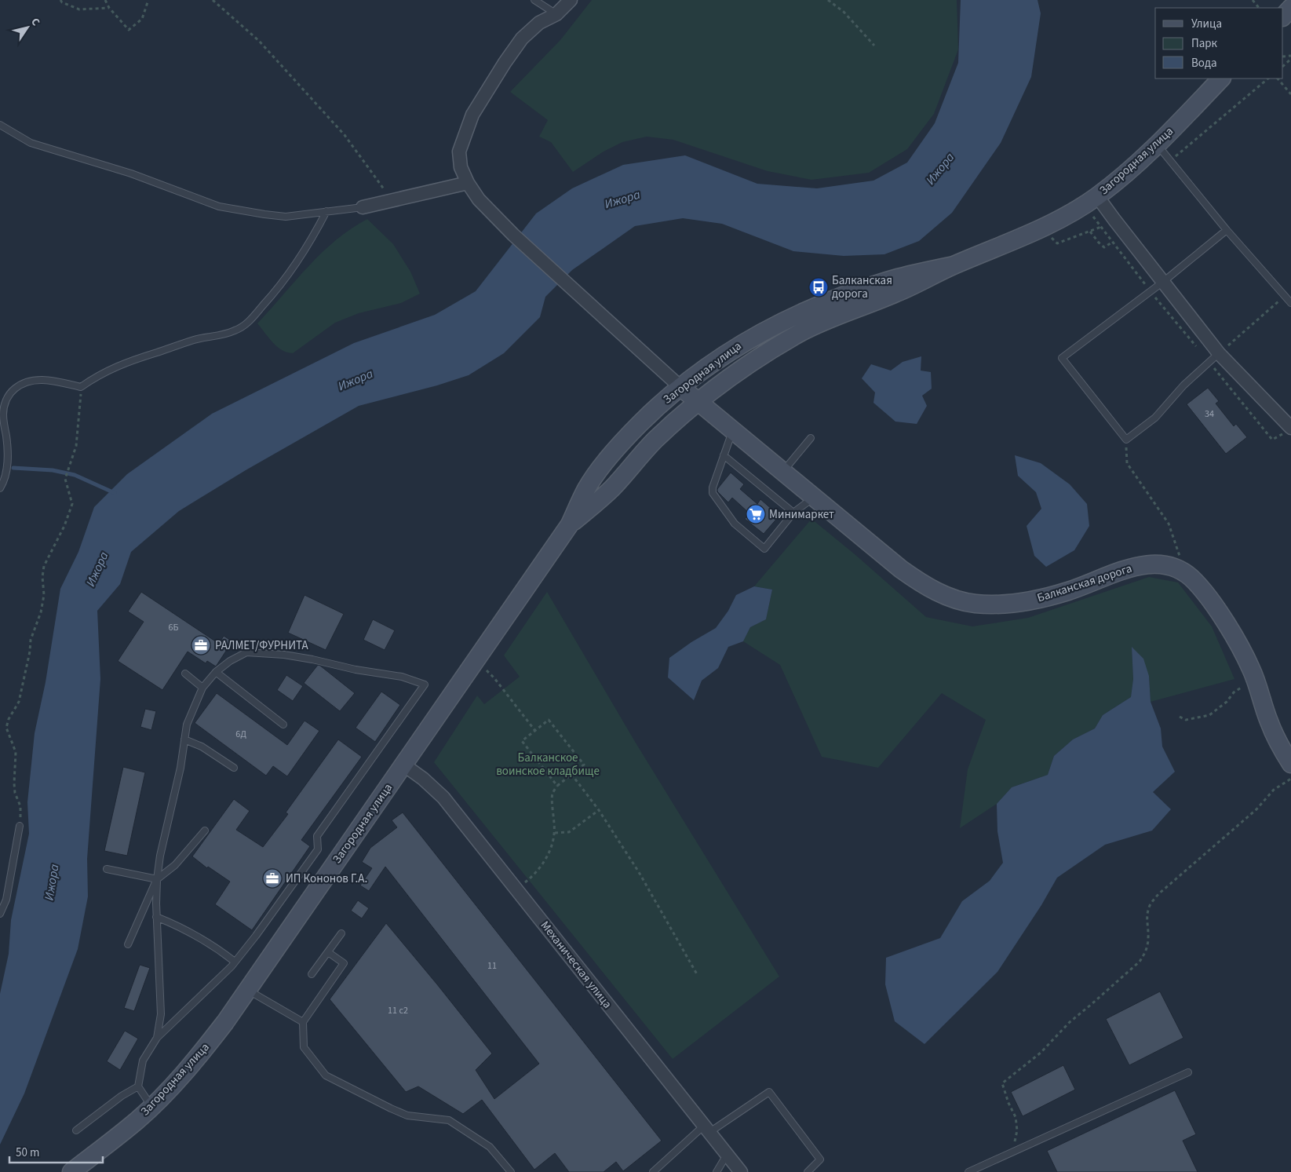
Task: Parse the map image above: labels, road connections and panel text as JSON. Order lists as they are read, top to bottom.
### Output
{
  "streets": {
    "main road": ["Загородная улица", "Балканская дорога"],
    "street": ["Механическая улица"]
  },
  "crossings": [
    ["Загородная улица", "Балканская дорога"],
    ["Загородная улица", "Механическая улица"]
  ],
  "water": ["Ижора"],
  "parks": ["Балканское воинское кладбище"],
  "places": {
    "bus stop": ["Балканская дорога"],
    "supermarket": ["Минимаркет"],
    "office": ["РАЛМЕТ/ФУРНИТА", "ИП Кононов Г.А."]
  },
  "house_numbers": [
    "34",
    "6Б",
    "6Д",
    "11",
    "11 с2"
  ],
  "legend": ["Улица", "Парк", "Вода"],
  "scale_bar": "50 m",
  "north": "top right"
}
